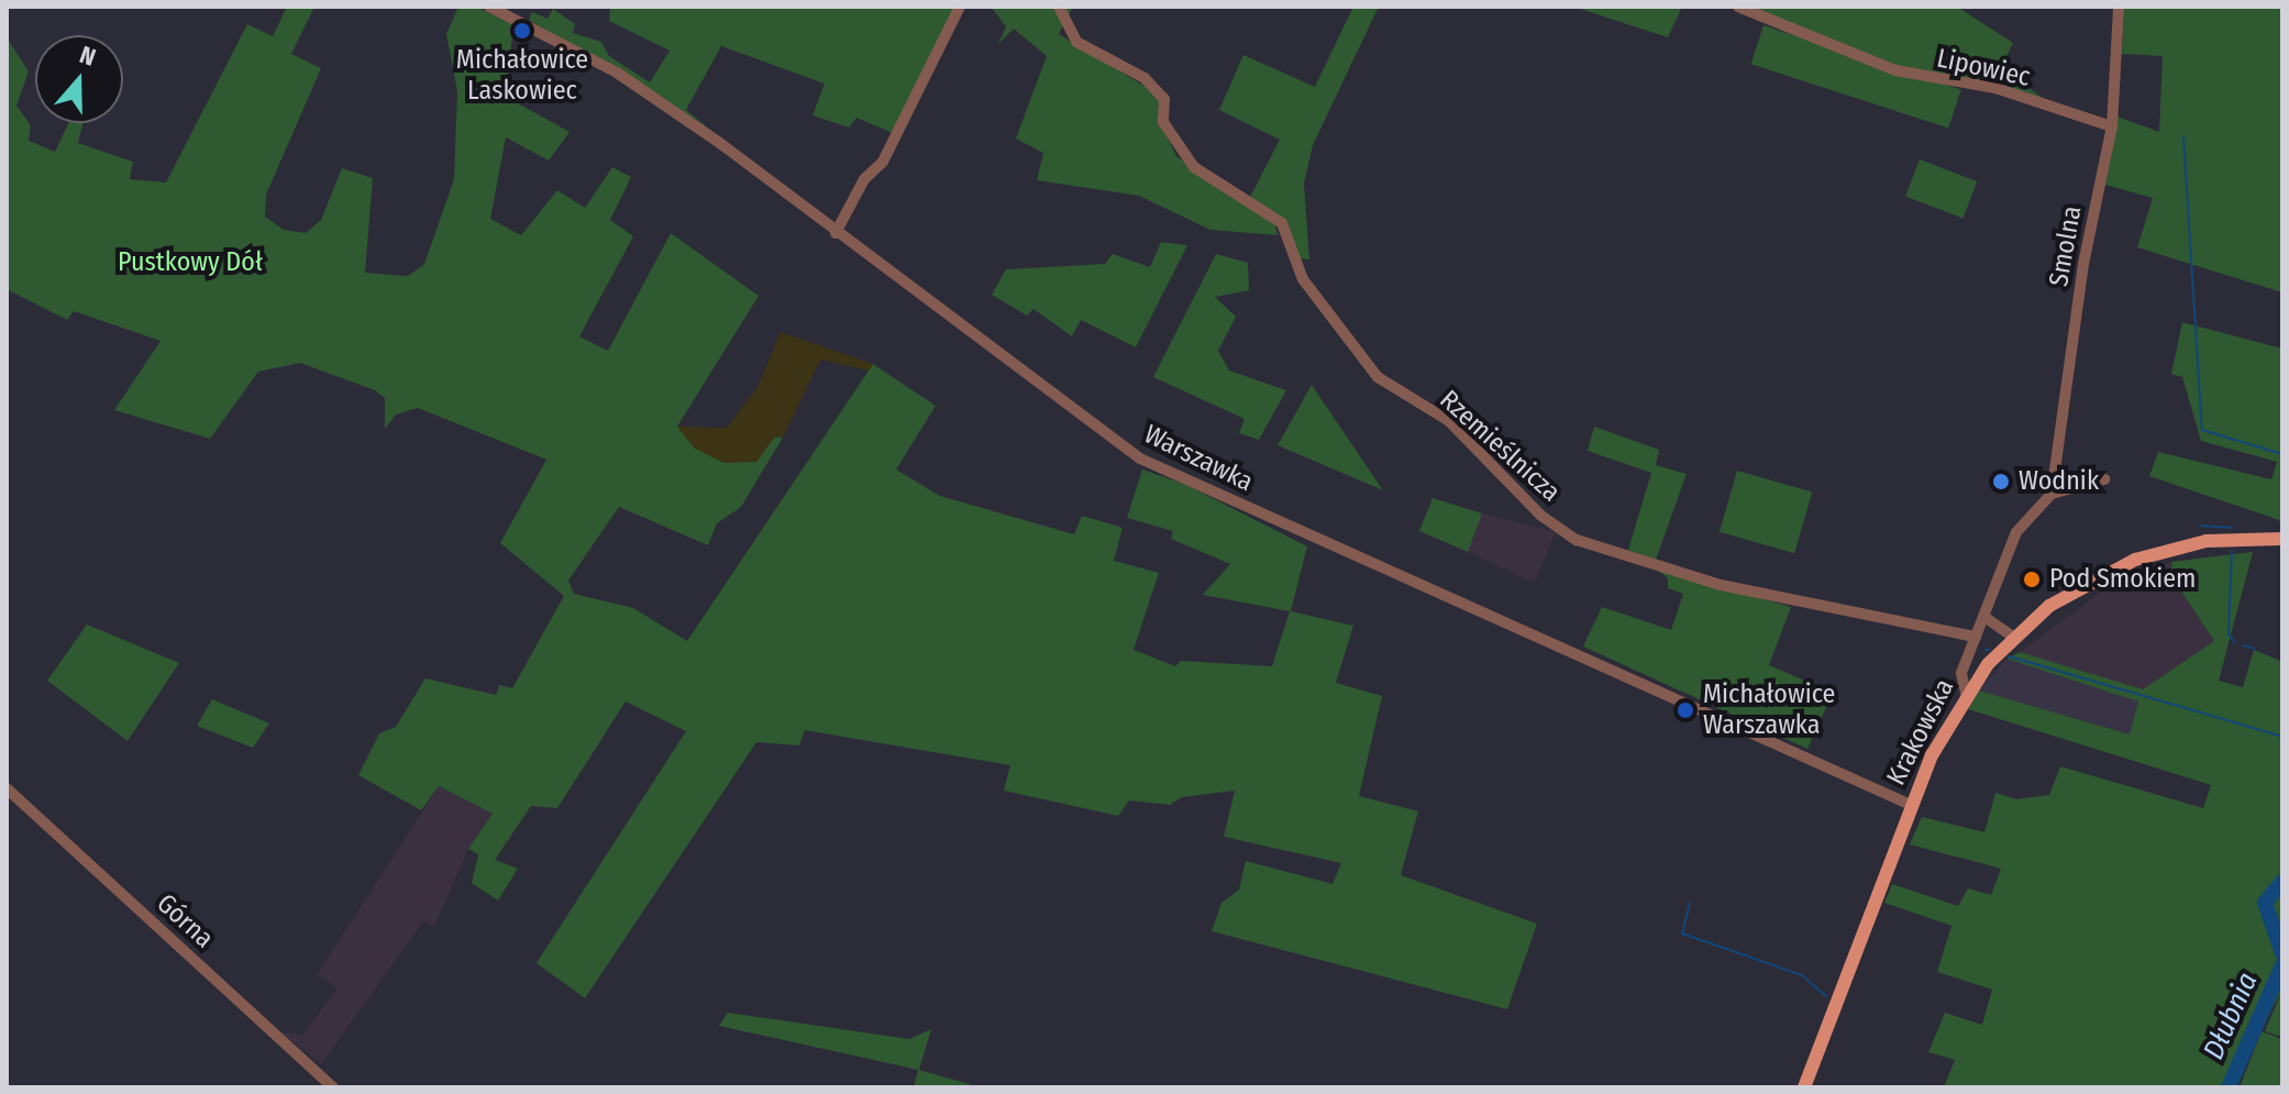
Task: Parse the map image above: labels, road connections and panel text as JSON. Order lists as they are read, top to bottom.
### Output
{
  "streets": {
    "main road": ["Krakowska"],
    "street": [
      "Lipowiec",
      "Smolna",
      "Rzemieślnicza",
      "Warszawka",
      "Górna"
    ]
  },
  "crossings": [
    ["Lipowiec", "Smolna"],
    ["Warszawka", "Krakowska"]
  ],
  "water": ["Dłubnia"],
  "parks": ["Pustkowy Dół"],
  "places": [
    "Michałowice Laskowiec",
    "Wodnik",
    "Pod Smokiem",
    "Michałowice Warszawka"
  ],
  "north": "top"
}
